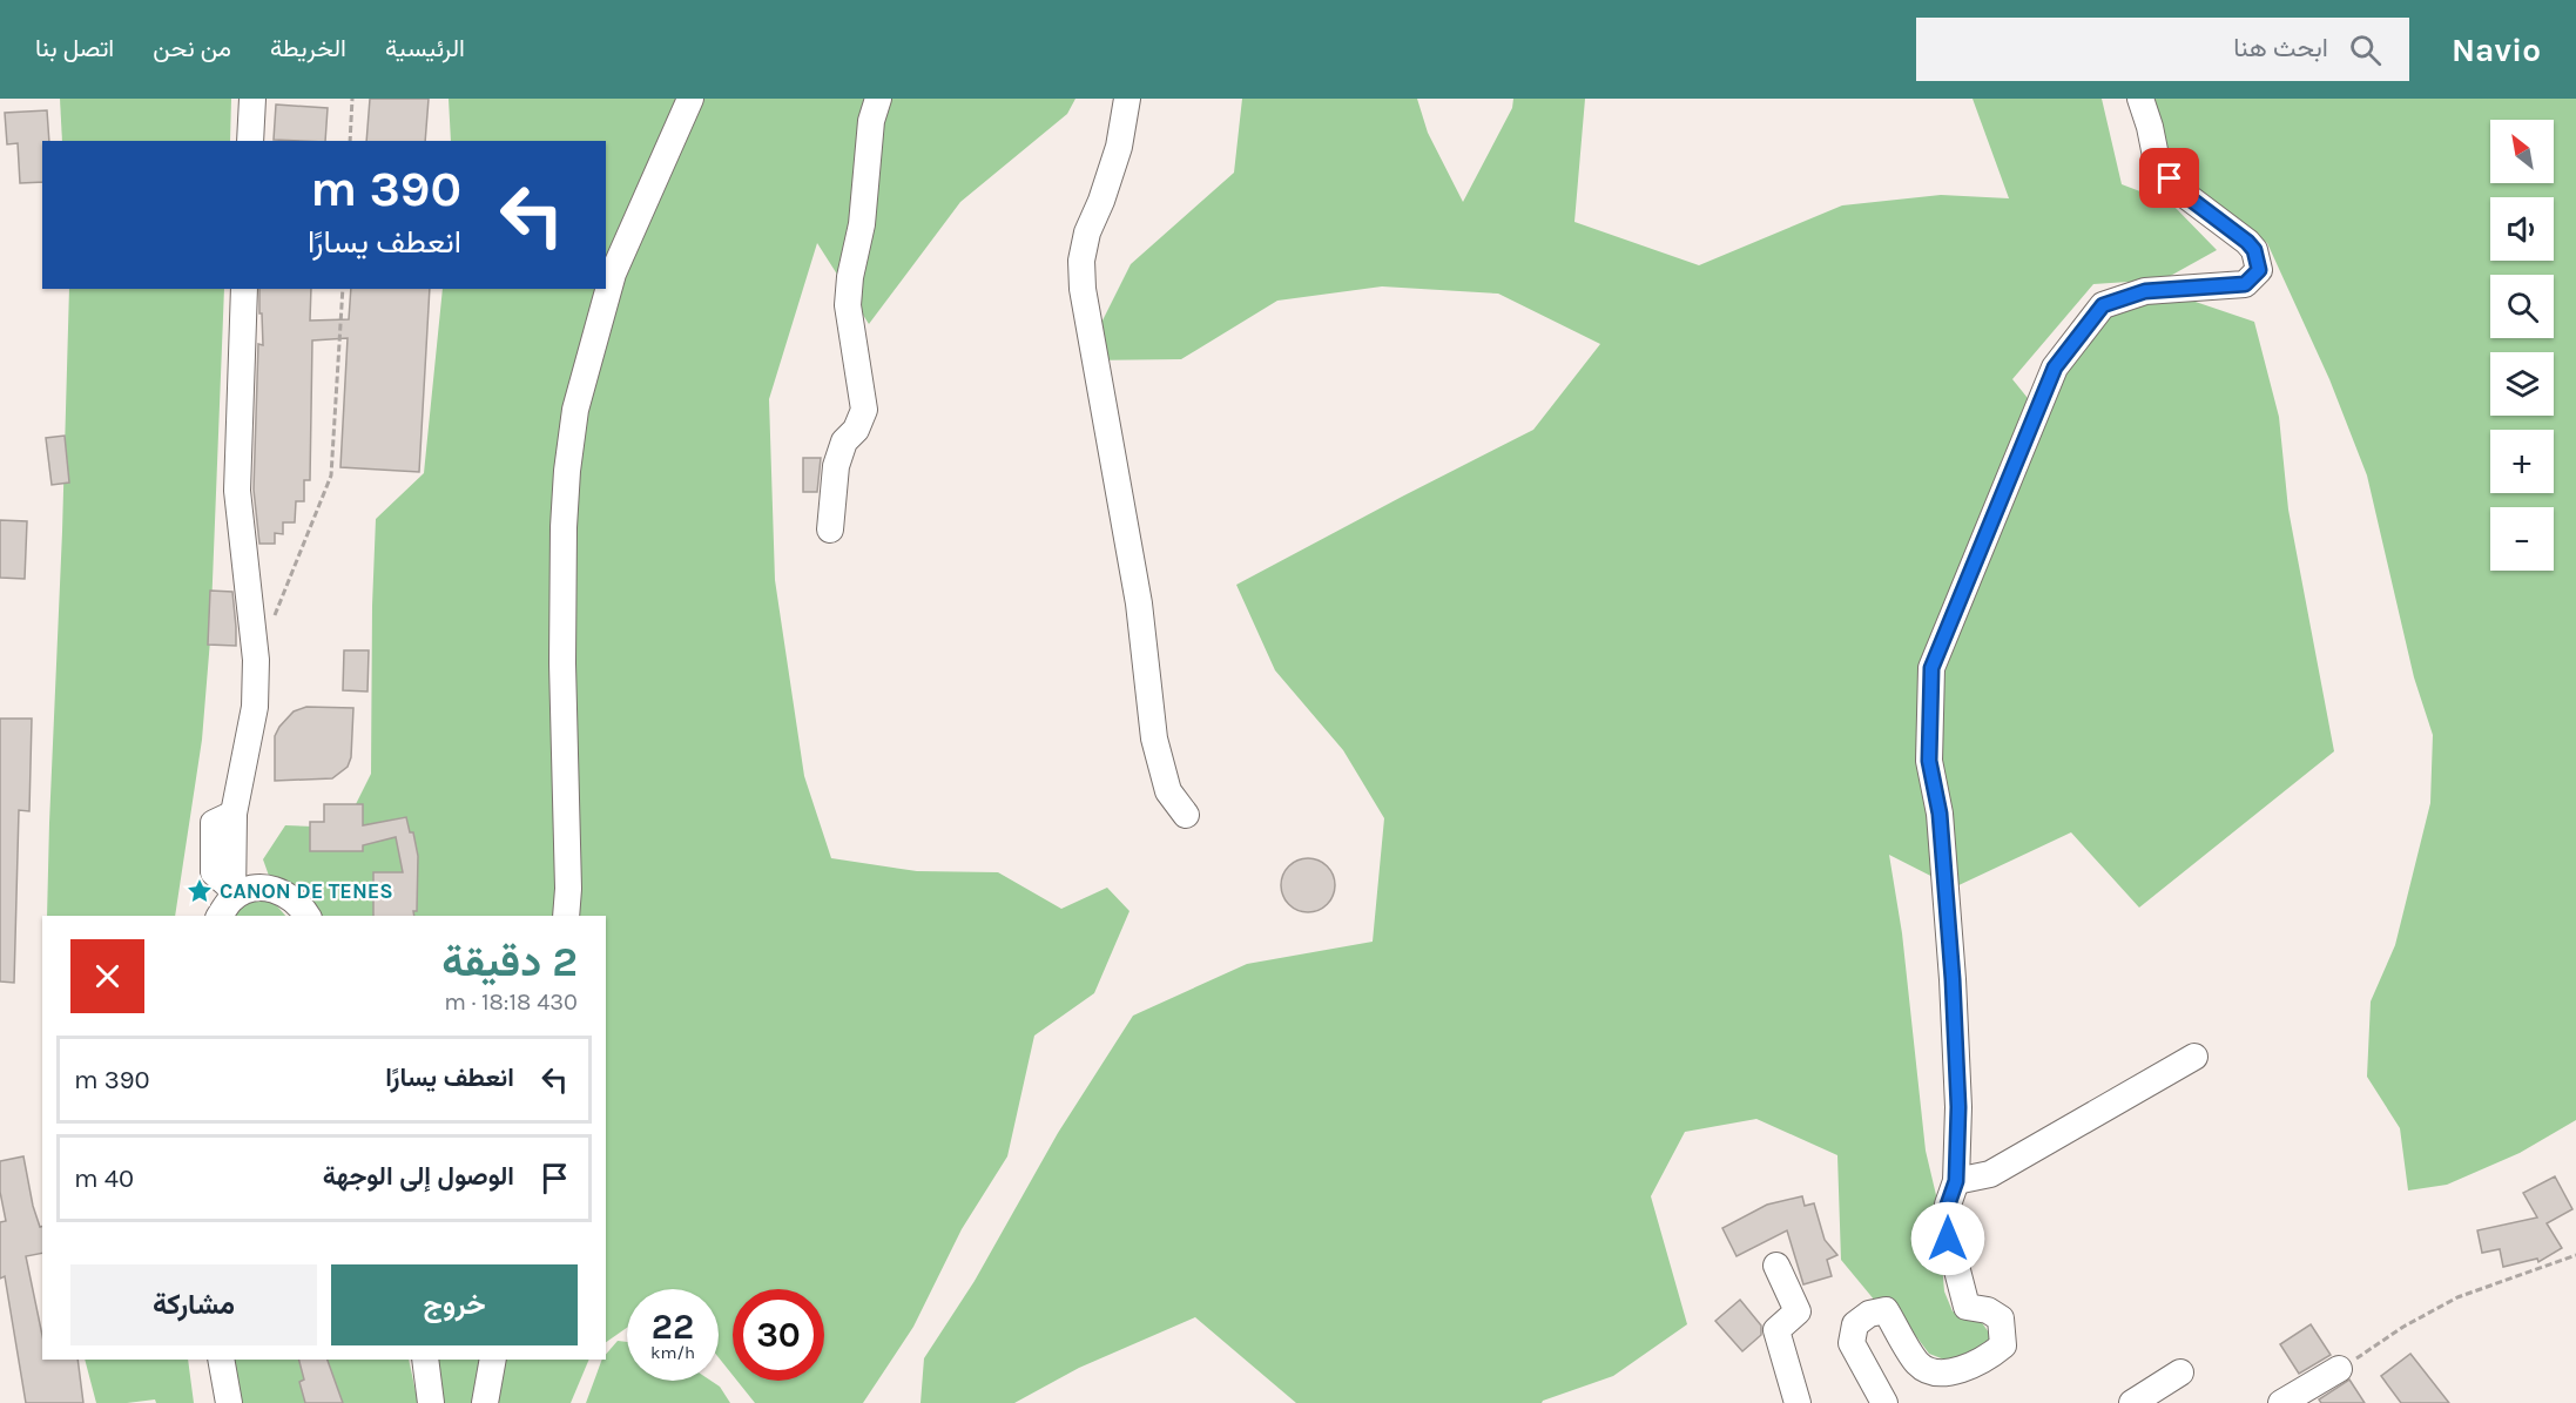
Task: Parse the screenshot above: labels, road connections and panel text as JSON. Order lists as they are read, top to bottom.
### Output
{
  "places": {
    "place": ["CANON DE TENES"]
  },
  "north": "top left",
  "page": {
    "header": "Navio",
    "search": "ابحث هنا",
    "nav": [
      "الرئيسية",
      "الخريطة",
      "من نحن",
      "اتصل بنا"
    ],
    "map_buttons": ["+", "−"],
    "turn": ["390 m", "انعطف يسارًا"],
    "heading": ["2 دقيقة", "430 m · 18:18"],
    "list": [
      {
        "name": "انعطف يسارًا",
        "value": "390 m"
      },
      {
        "name": "الوصول إلى الوجهة",
        "value": "40 m"
      }
    ],
    "buttons": ["خروج", "مشاركة"],
    "speed": "22 km/h",
    "limit": "30"
  }
}
